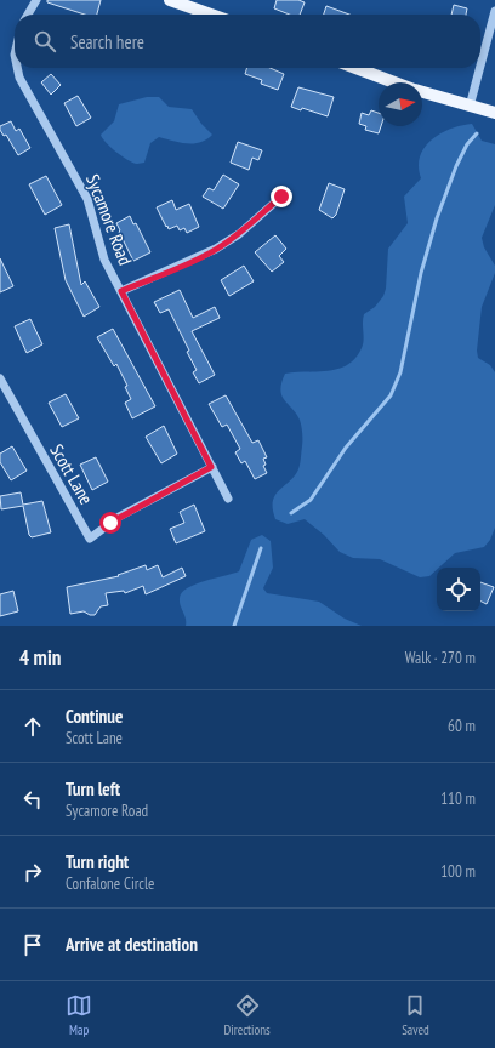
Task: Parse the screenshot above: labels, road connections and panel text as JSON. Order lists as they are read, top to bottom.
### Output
{
  "streets": {
    "street": ["Sycamore Road", "Scott Lane"]
  },
  "crossings": [
    ["Sycamore Road", "Scott Lane"]
  ],
  "north": "right",
  "page": {
    "search": "Search here",
    "heading": ["4 min", "Walk · 270 m"],
    "list": [
      ["Continue", "Scott Lane", "60 m"],
      ["Turn left", "Sycamore Road", "110 m"],
      ["Turn right", "Confalone Circle", "100 m"],
      "Arrive at destination"
    ],
    "nav": ["Map", "Directions", "Saved"]
  }
}
